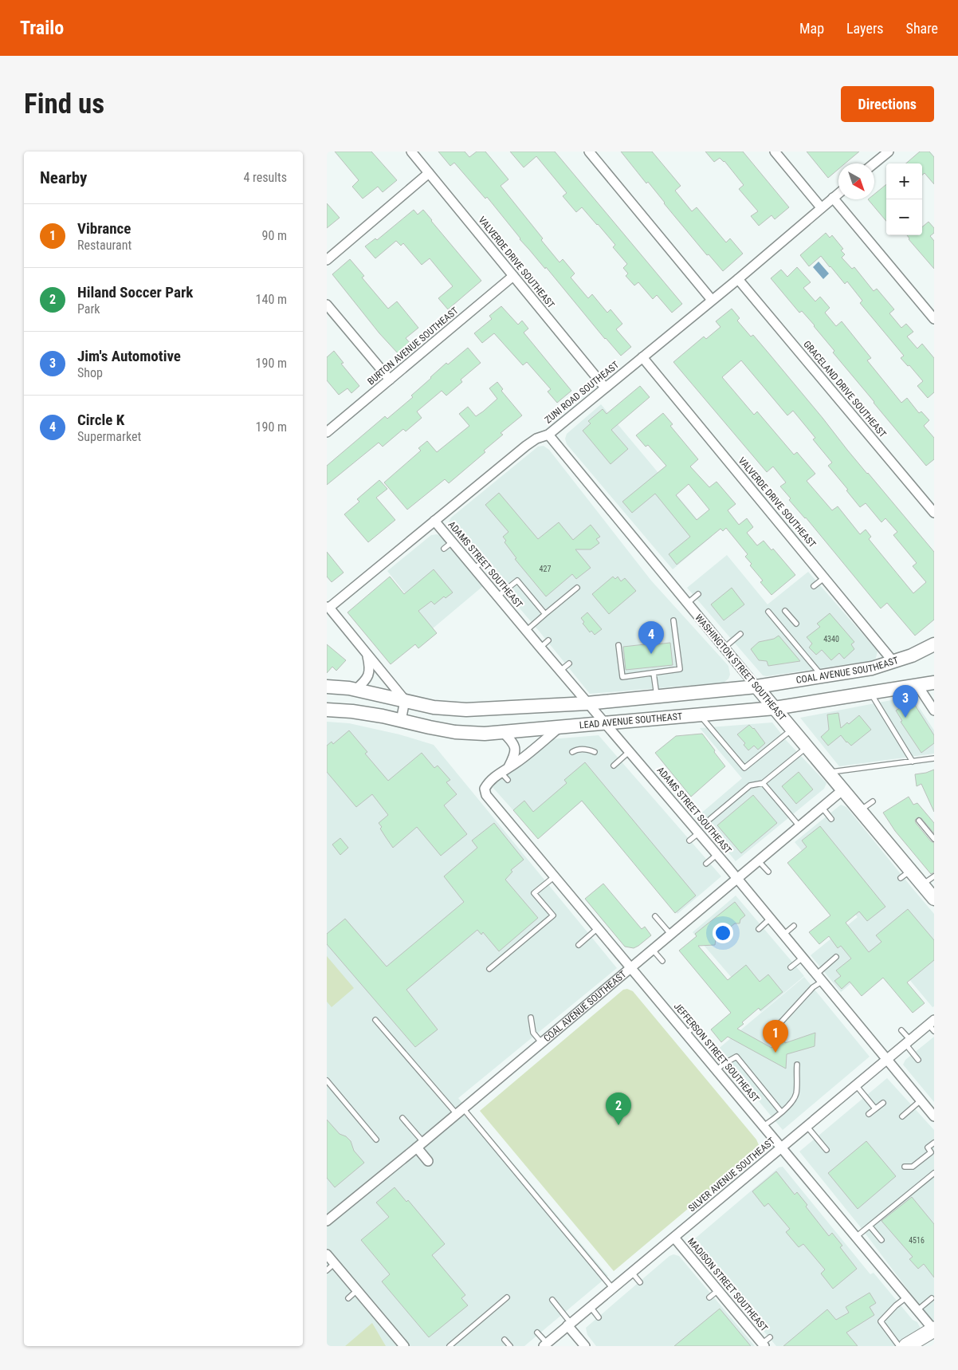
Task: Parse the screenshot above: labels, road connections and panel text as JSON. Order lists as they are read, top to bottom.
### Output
{
  "streets": {
    "main road": ["WASHINGTON STREET SOUTHEAST", "COAL AVENUE SOUTHEAST", "LEAD AVENUE SOUTHEAST"],
    "street": [
      "VALVERDE DRIVE SOUTHEAST",
      "BURTON AVENUE SOUTHEAST",
      "GRACELAND DRIVE SOUTHEAST",
      "ZUNI ROAD SOUTHEAST",
      "ADAMS STREET SOUTHEAST",
      "JEFFERSON STREET SOUTHEAST",
      "SILVER AVENUE SOUTHEAST",
      "MADISON STREET SOUTHEAST"
    ]
  },
  "crossings": [
    ["VALVERDE DRIVE SOUTHEAST", "BURTON AVENUE SOUTHEAST"],
    ["VALVERDE DRIVE SOUTHEAST", "ZUNI ROAD SOUTHEAST"],
    ["VALVERDE DRIVE SOUTHEAST", "COAL AVENUE SOUTHEAST"],
    ["GRACELAND DRIVE SOUTHEAST", "ZUNI ROAD SOUTHEAST"],
    ["ZUNI ROAD SOUTHEAST", "ADAMS STREET SOUTHEAST"],
    ["ZUNI ROAD SOUTHEAST", "WASHINGTON STREET SOUTHEAST"],
    ["ADAMS STREET SOUTHEAST", "COAL AVENUE SOUTHEAST"],
    ["ADAMS STREET SOUTHEAST", "LEAD AVENUE SOUTHEAST"],
    ["ADAMS STREET SOUTHEAST", "SILVER AVENUE SOUTHEAST"],
    ["WASHINGTON STREET SOUTHEAST", "COAL AVENUE SOUTHEAST"],
    ["WASHINGTON STREET SOUTHEAST", "LEAD AVENUE SOUTHEAST"],
    ["COAL AVENUE SOUTHEAST", "JEFFERSON STREET SOUTHEAST"],
    ["JEFFERSON STREET SOUTHEAST", "SILVER AVENUE SOUTHEAST"],
    ["SILVER AVENUE SOUTHEAST", "MADISON STREET SOUTHEAST"]
  ],
  "house_numbers": ["427", "4340", "4516"],
  "north": "bottom right",
  "page": {
    "header": "Trailo",
    "nav": ["Map", "Layers", "Share"],
    "buttons": "Directions",
    "title": "Find us",
    "heading": ["Nearby", "4 results"],
    "map_buttons": ["+", "−"],
    "list": [
      {
        "mark": "1",
        "name": "Vibrance",
        "note": "Restaurant",
        "value": "90 m"
      },
      {
        "mark": "2",
        "name": "Hiland Soccer Park",
        "note": "Park",
        "value": "140 m"
      },
      {
        "mark": "3",
        "name": "Jim's Automotive",
        "note": "Shop",
        "value": "190 m"
      },
      {
        "mark": "4",
        "name": "Circle K",
        "note": "Supermarket",
        "value": "190 m"
      }
    ],
    "pins": [
      "4",
      "3",
      "1",
      "2"
    ]
  }
}
